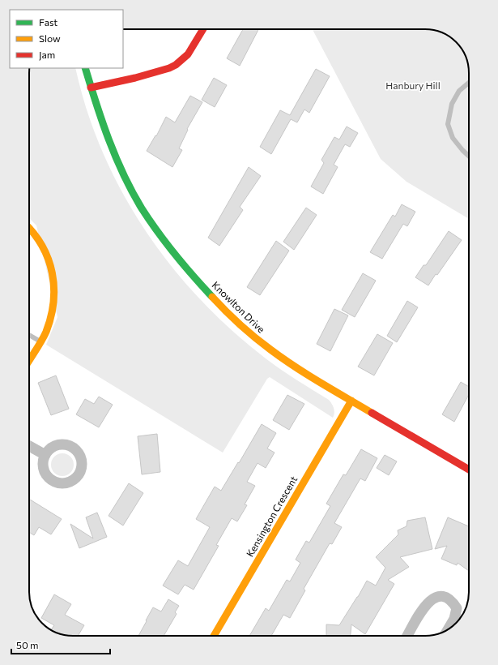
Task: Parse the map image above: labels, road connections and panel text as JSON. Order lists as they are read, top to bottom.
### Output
{
  "streets": {
    "street": ["Knowlton Drive", "Kensington Crescent"]
  },
  "crossings": [
    ["Knowlton Drive", "Kensington Crescent"]
  ],
  "parks": ["Hanbury Hill"],
  "legend": ["Fast", "Slow", "Jam"],
  "scale_bar": "50 m"
}
